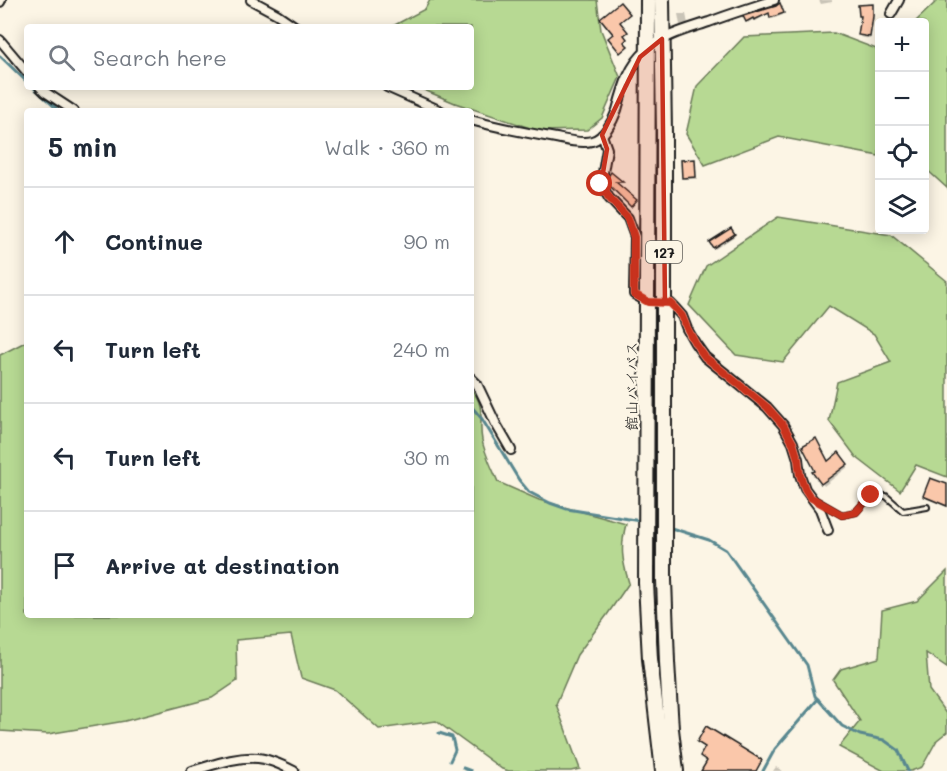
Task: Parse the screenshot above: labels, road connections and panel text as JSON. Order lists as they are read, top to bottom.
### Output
{
  "streets": {
    "highway": ["127", "館山バイパス"]
  },
  "page": {
    "map_buttons": ["+", "−"],
    "search": "Search here",
    "heading": ["5 min", "Walk · 360 m"],
    "list": [
      ["Continue", "90 m"],
      ["Turn left", "240 m"],
      ["Turn left", "30 m"],
      "Arrive at destination"
    ]
  }
}
